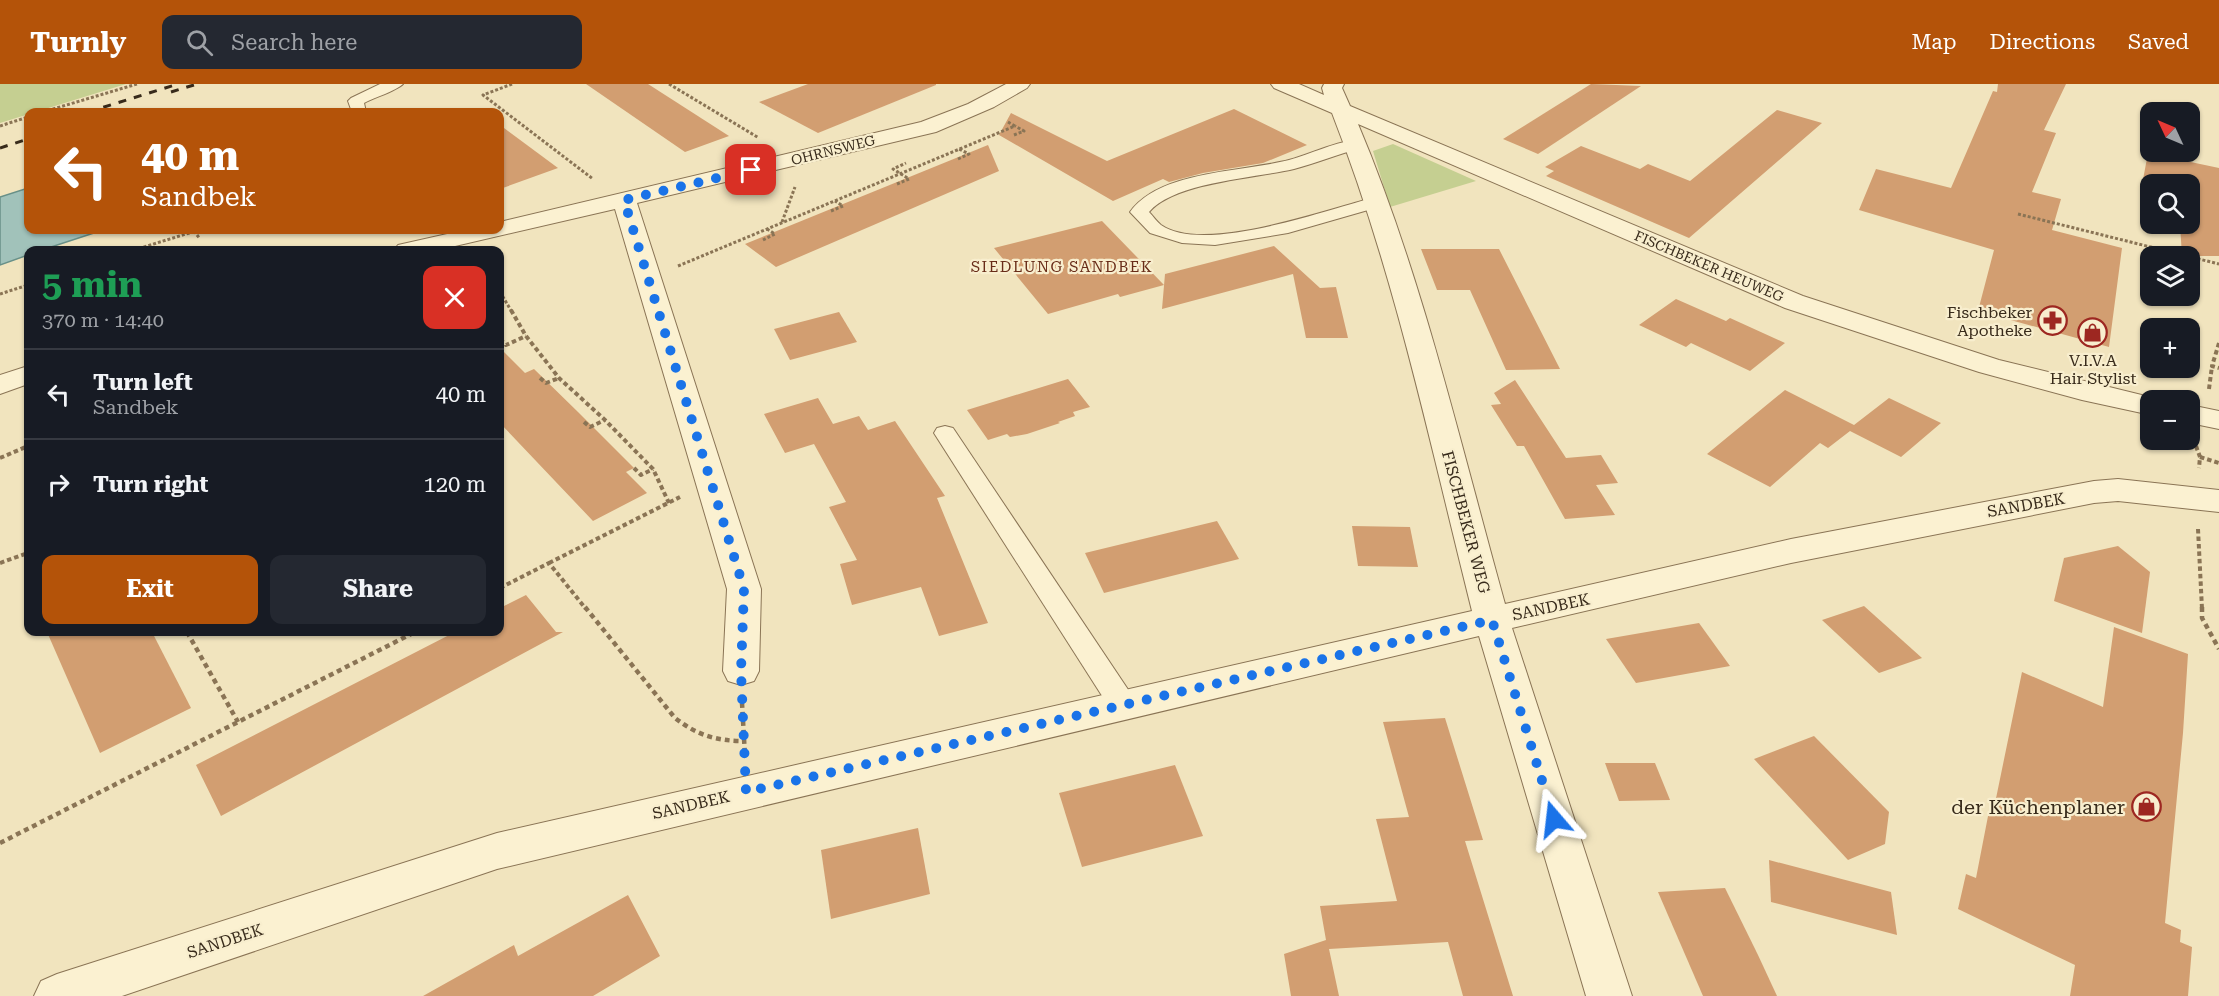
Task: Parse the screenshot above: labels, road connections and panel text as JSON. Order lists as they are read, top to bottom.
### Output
{
  "streets": {
    "street": [
      "OHRNSWEG",
      "FISCHBEKER HEUWEG",
      "SANDBEK",
      "FISCHBEKER WEG"
    ]
  },
  "crossings": [
    ["FISCHBEKER HEUWEG", "FISCHBEKER WEG"],
    ["SANDBEK", "FISCHBEKER WEG"]
  ],
  "districts": ["SIEDLUNG SANDBEK"],
  "places": {
    "pharmacy": ["Fischbeker Apotheke"],
    "shop": ["V.I.V.A Hair Stylist", "der Küchenplaner"]
  },
  "north": "top left",
  "page": {
    "header": "Turnly",
    "search": "Search here",
    "nav": ["Map", "Directions", "Saved"],
    "map_buttons": ["+", "−"],
    "turn": ["40 m", "Sandbek"],
    "heading": ["5 min", "370 m · 14:40"],
    "list": [
      {
        "name": "Turn left",
        "note": "Sandbek",
        "value": "40 m"
      },
      {
        "name": "Turn right",
        "value": "120 m"
      }
    ],
    "buttons": ["Exit", "Share"]
  }
}
